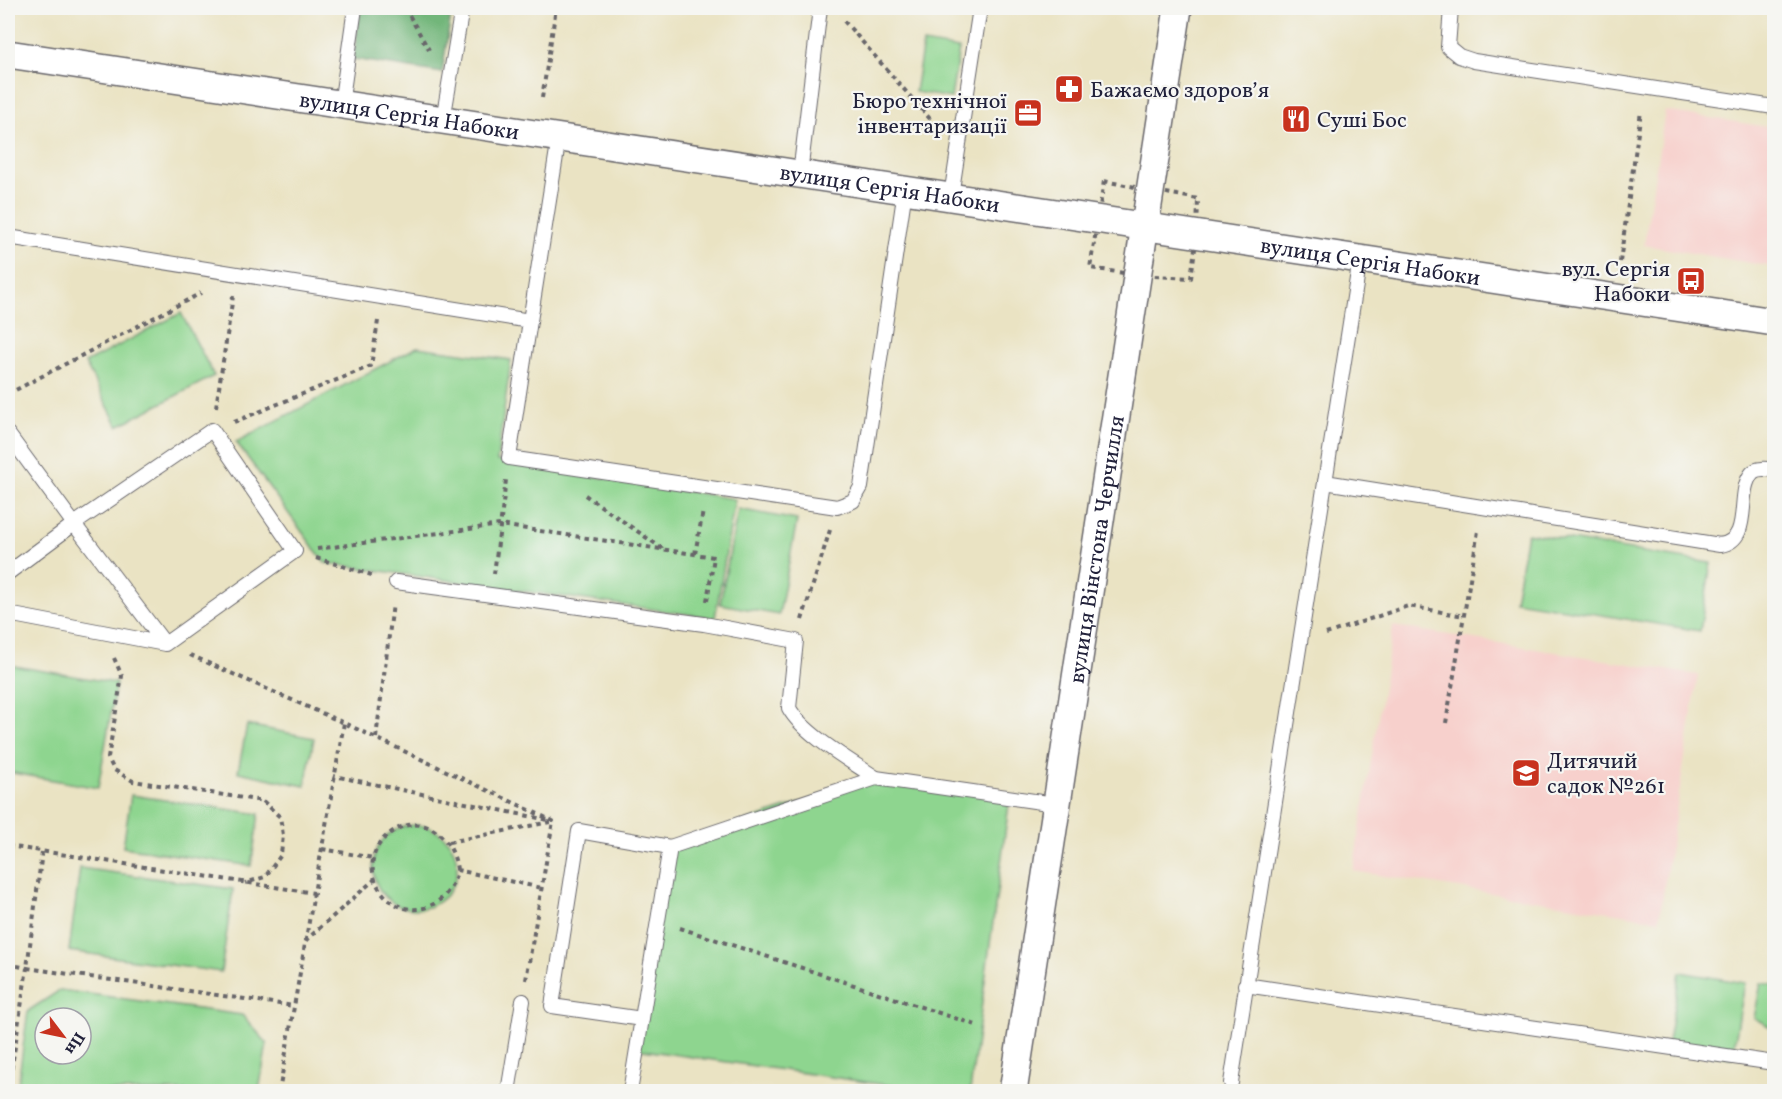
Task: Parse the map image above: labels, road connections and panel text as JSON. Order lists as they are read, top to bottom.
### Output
{
  "streets": {
    "street": ["вулиця Сергія Набоки", "вулиця Вінстона Черчилля"]
  },
  "crossings": [
    ["вулиця Сергія Набоки", "вулиця Вінстона Черчилля"]
  ],
  "places": {
    "pharmacy": ["Бажаємо здоровʼя"],
    "office": ["Бюро технічної інвентаризації"],
    "restaurant": ["Суші Бос"],
    "bus stop": ["вул. Сергія Набоки"],
    "school or university": ["Дитячий садок №261"]
  },
  "north": "bottom right"
}
